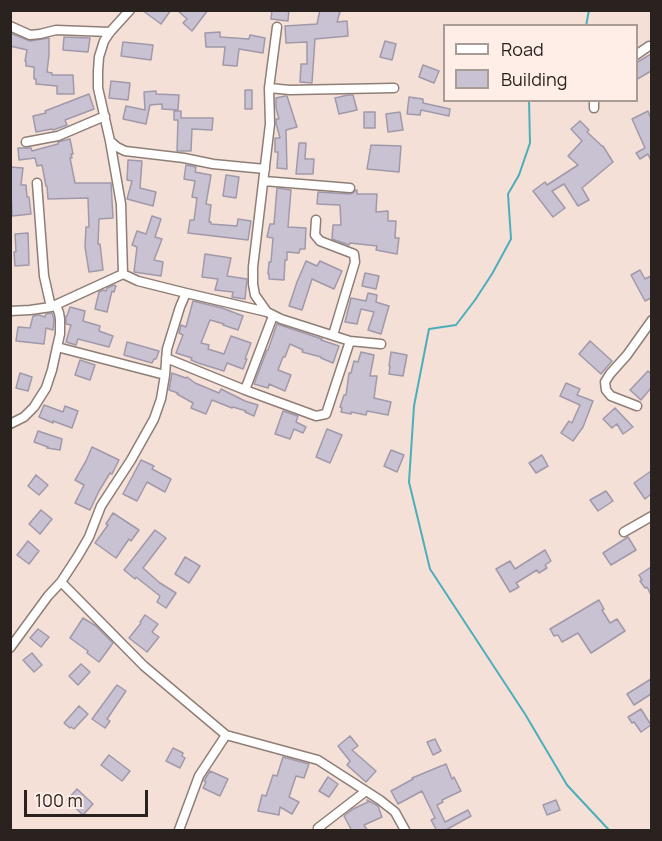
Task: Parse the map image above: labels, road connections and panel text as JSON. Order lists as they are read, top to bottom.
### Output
{
  "legend": ["Road", "Building"],
  "scale_bar": "100 m"
}
